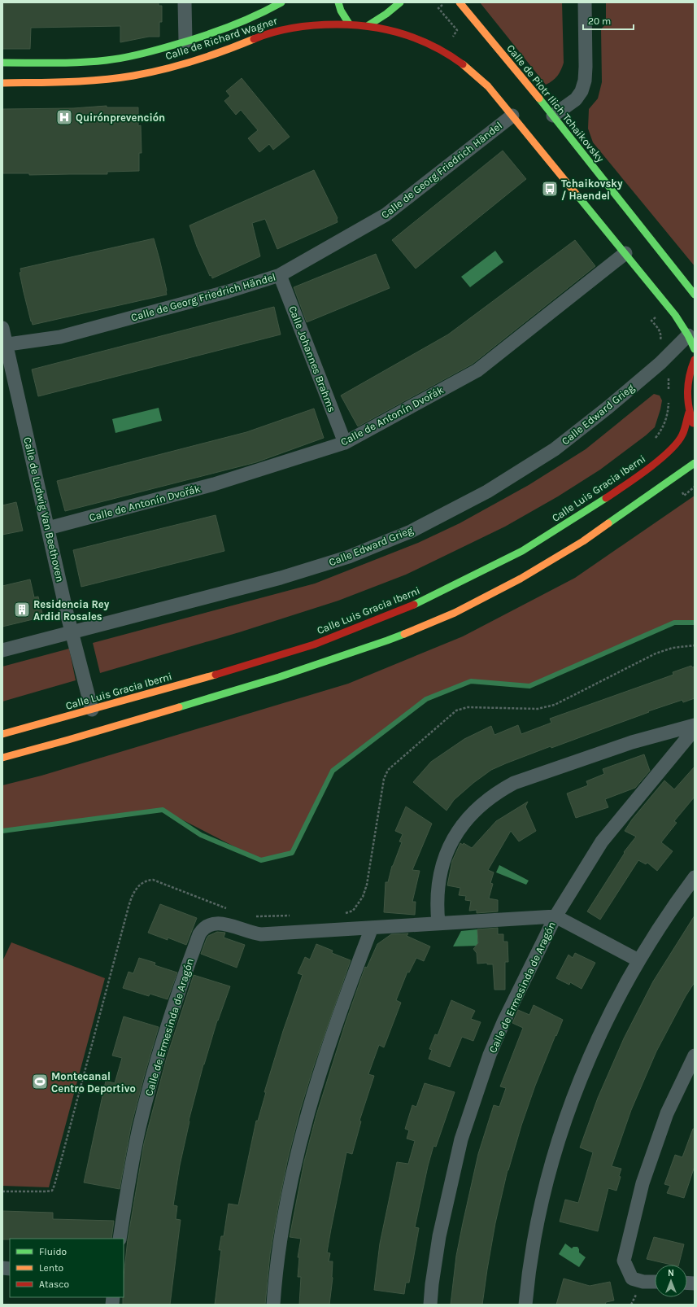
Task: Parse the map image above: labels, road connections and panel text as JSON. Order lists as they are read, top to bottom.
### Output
{
  "streets": {
    "main road": ["Calle de Richard Wagner", "Calle de Piotr Ilich Tchaikovsky", "Calle Luis Gracia Iberni"],
    "street": [
      "Calle de Georg Friedrich Händel",
      "Calle Johannes Brahms",
      "Calle Edward Grieg",
      "Calle de Antonín Dvořák",
      "Calle de Ludwig Van Beethoven",
      "Calle de Ermesinda de Aragón"
    ]
  },
  "crossings": [
    ["Calle de Georg Friedrich Händel", "Calle Johannes Brahms"],
    ["Calle de Georg Friedrich Händel", "Calle de Ludwig Van Beethoven"],
    ["Calle Johannes Brahms", "Calle de Antonín Dvořák"],
    ["Calle Edward Grieg", "Calle de Ludwig Van Beethoven"],
    ["Calle de Antonín Dvořák", "Calle de Ludwig Van Beethoven"],
    ["Calle Luis Gracia Iberni", "Calle de Ludwig Van Beethoven"]
  ],
  "places": {
    "hospital": ["Quirónprevención"],
    "bus stop": ["Tchaikovsky / Haendel"],
    "building": ["Residencia Rey Ardid Rosales"],
    "sports": ["Montecanal Centro Deportivo"]
  },
  "legend": ["Fluido", "Lento", "Atasco"],
  "scale_bar": "20 m",
  "north": "top"
}
